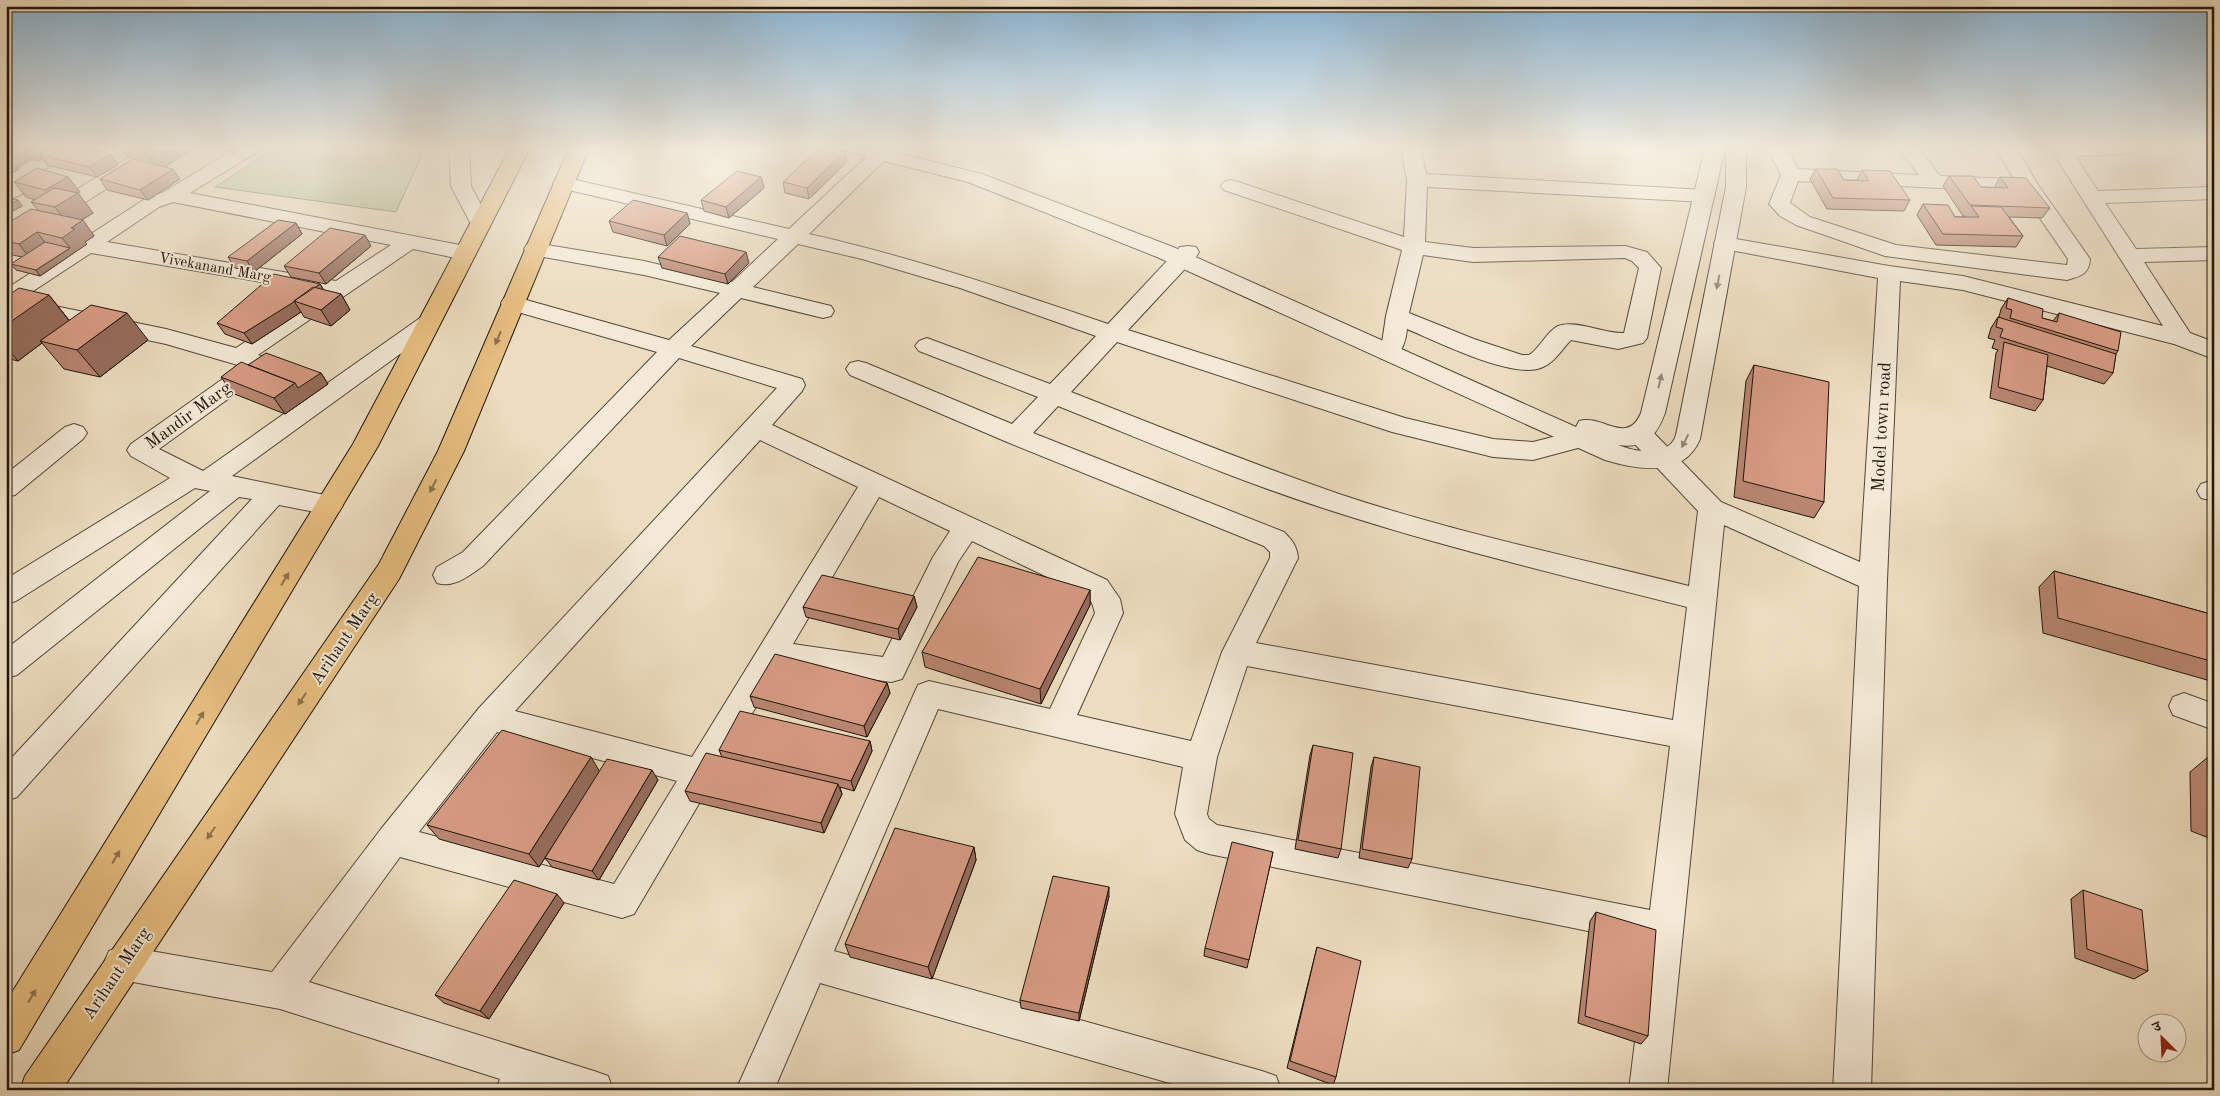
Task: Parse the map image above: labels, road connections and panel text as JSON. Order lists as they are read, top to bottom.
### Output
{
  "streets": {
    "main road": ["Arihant Marg"],
    "street": ["Vivekanand Marg", "Mandir Marg", "Model town road"]
  },
  "north": "top left"
}
